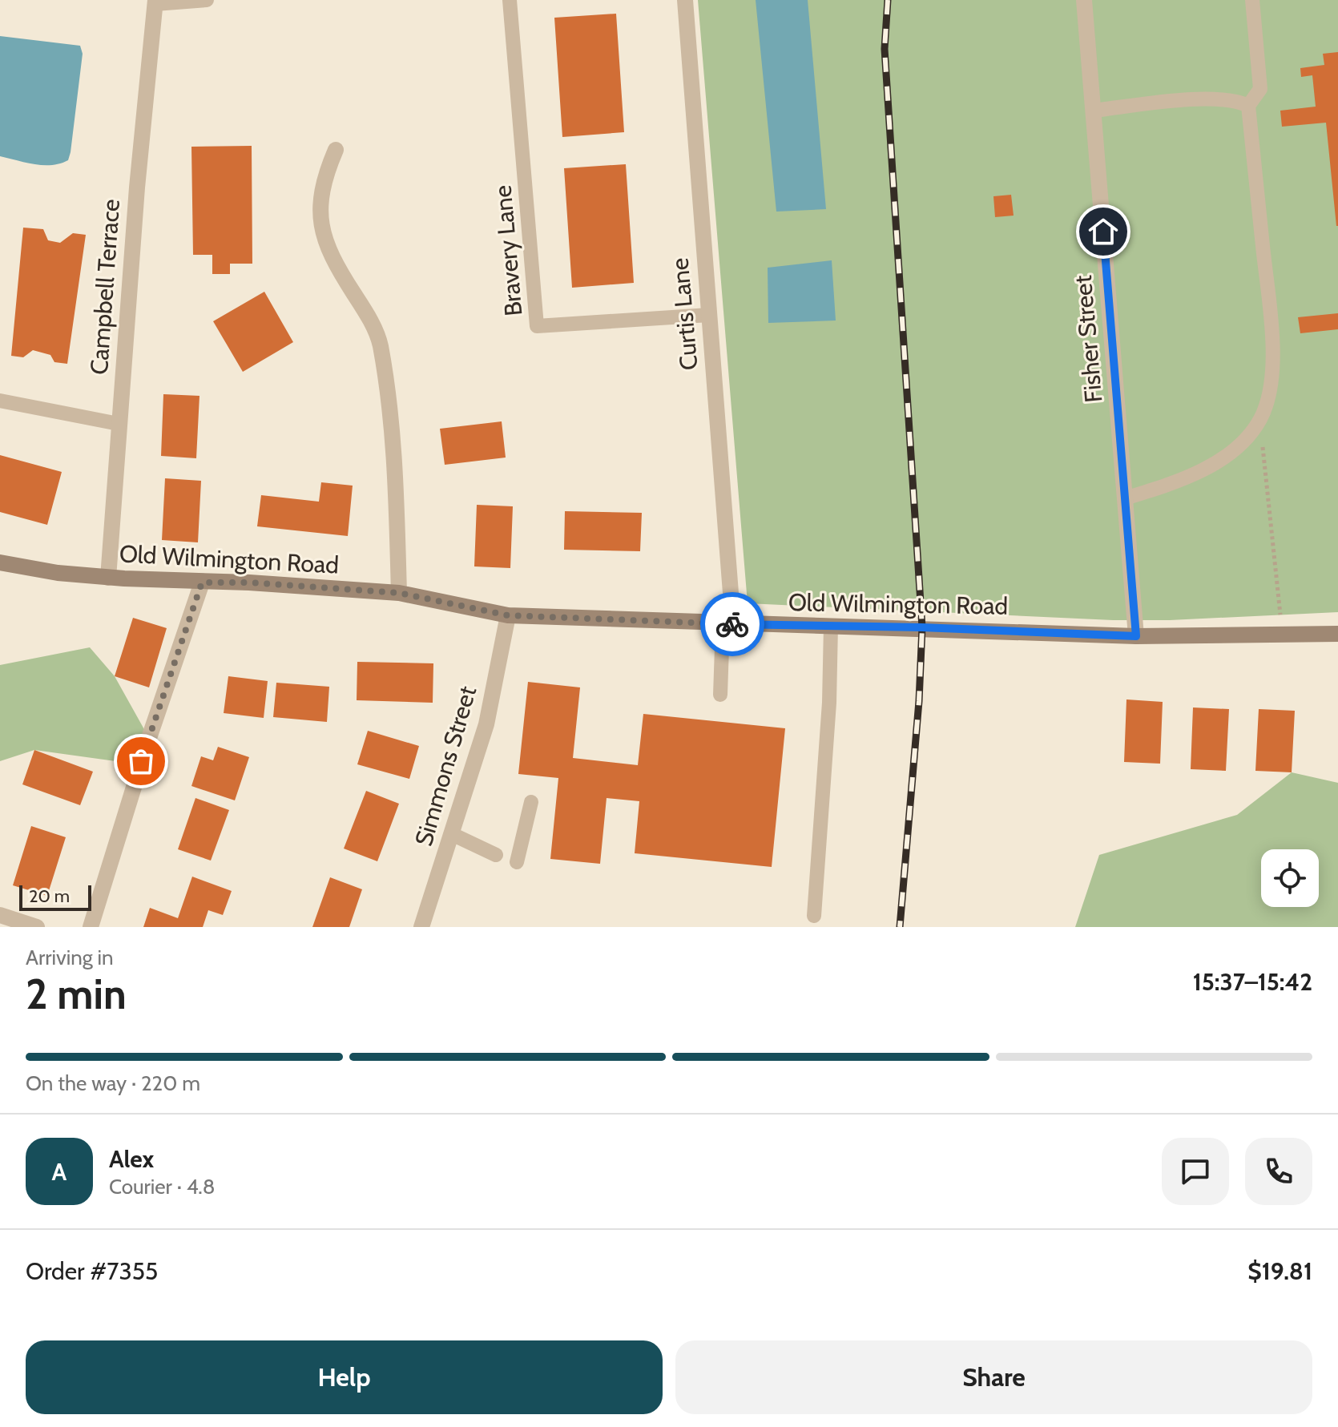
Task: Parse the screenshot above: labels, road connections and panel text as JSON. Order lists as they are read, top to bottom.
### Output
{
  "streets": {
    "main road": ["Old Wilmington Road"],
    "street": [
      "Campbell Terrace",
      "Curtis Lane",
      "Fisher Street",
      "Simmons Street"
    ],
    "lane": ["Bravery Lane"]
  },
  "crossings": [
    ["Bravery Lane", "Curtis Lane"],
    ["Campbell Terrace", "Old Wilmington Road"],
    ["Curtis Lane", "Old Wilmington Road"],
    ["Fisher Street", "Old Wilmington Road"],
    ["Old Wilmington Road", "Simmons Street"]
  ],
  "scale_bar": "20 m",
  "page": {
    "scale": "20 m",
    "heading": ["2 min", "Arriving in", "15:37–15:42"],
    "panel": [
      "Alex",
      "Courier · 4.8",
      "Order #7355",
      "$19.81"
    ],
    "bar": "On the way · 220 m",
    "round": "A",
    "buttons": ["Help", "Share"]
  }
}
